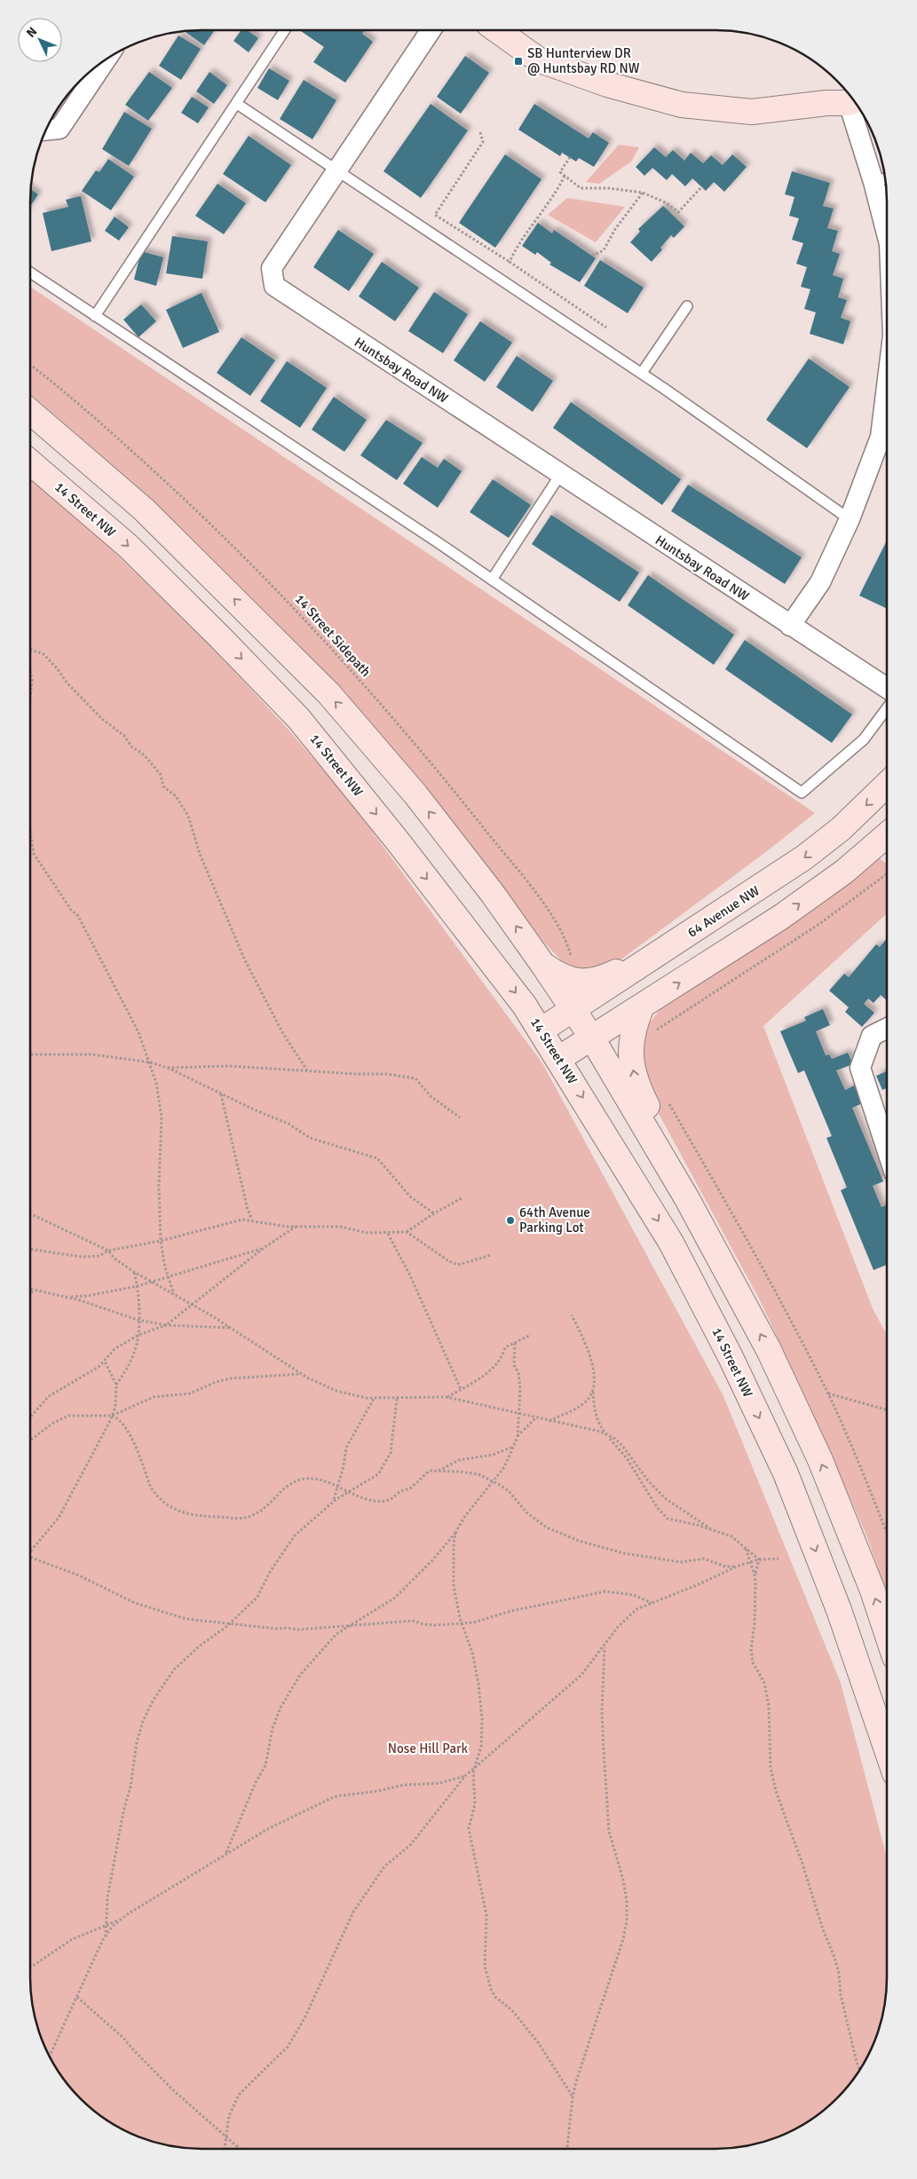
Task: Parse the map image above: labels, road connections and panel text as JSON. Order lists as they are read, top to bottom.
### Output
{
  "streets": {
    "main road": ["14 Street NW", "64 Avenue NW"],
    "street": ["Huntsbay Road NW"],
    "path": ["14 Street Sidepath"]
  },
  "crossings": [
    ["14 Street NW", "64 Avenue NW"]
  ],
  "parks": ["Nose Hill Park"],
  "places": {
    "transit": ["SB Hunterview DR @ Huntsbay RD NW"],
    "other": ["64th Avenue Parking Lot"]
  },
  "north": "top left"
}
